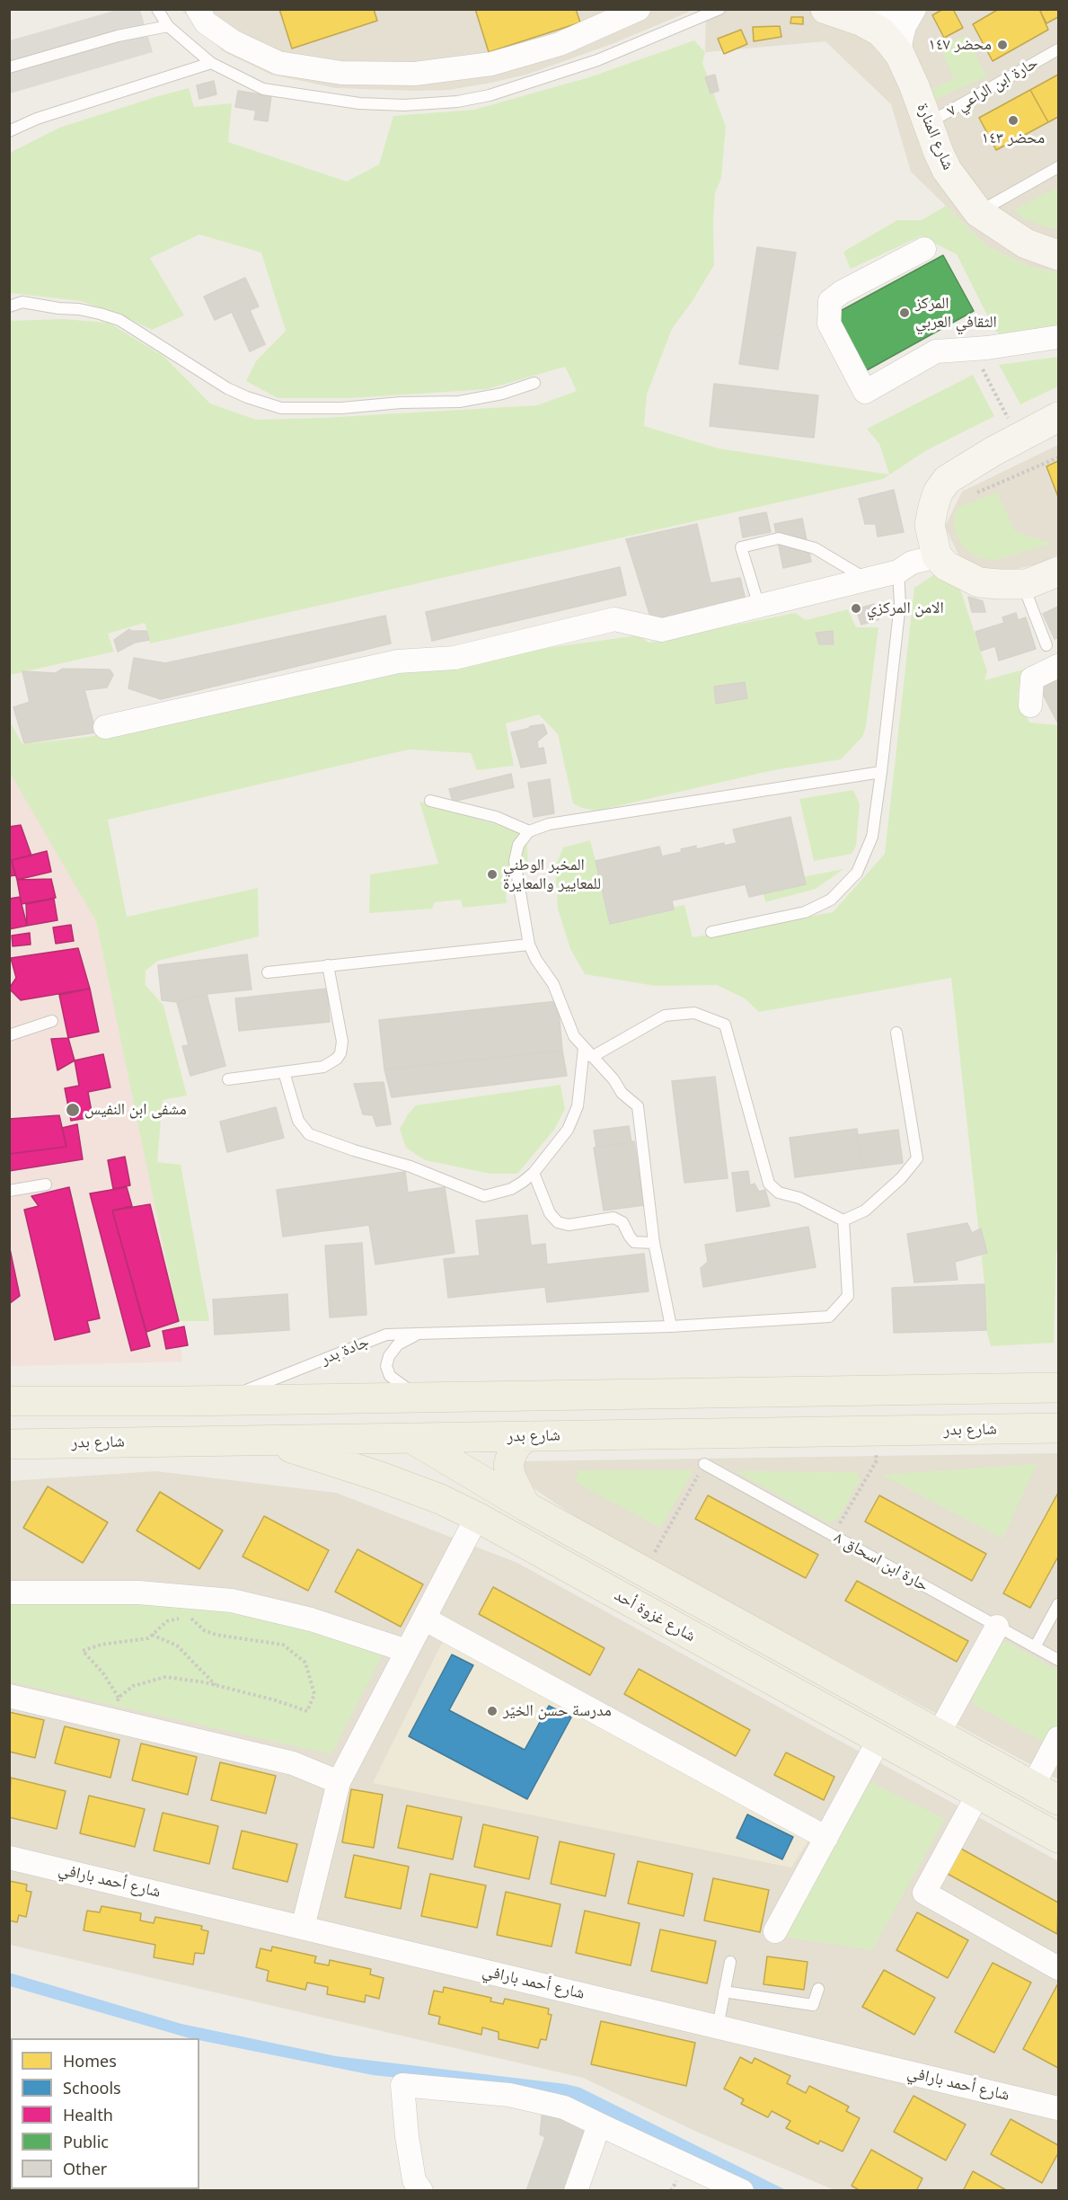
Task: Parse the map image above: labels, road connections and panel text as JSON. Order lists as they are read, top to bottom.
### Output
{
  "streets": {
    "main road": ["شارع بدر", "شارع غزوة أحد"],
    "street": ["شارع المنارة", "شارع أحمد بارافي"],
    "lane": ["حارة ابن الراعي ٧", "جادة بدر", "حارة ابن اسحاق ٨"]
  },
  "crossings": [
    ["حارة ابن الراعي ٧", "شارع المنارة"],
    ["شارع بدر", "شارع غزوة أحد"]
  ],
  "places": [
    "محضر ١٤٧",
    "محضر ١٤٣",
    "المركز الثقافي العربي",
    "الامن المركزي",
    "المخبر الوطني للمعايير والمعايرة",
    "مشفى ابن النفيس",
    "مدرسة حسن الخيّر"
  ],
  "legend": [
    "Homes",
    "Schools",
    "Health",
    "Public",
    "Other"
  ]
}
